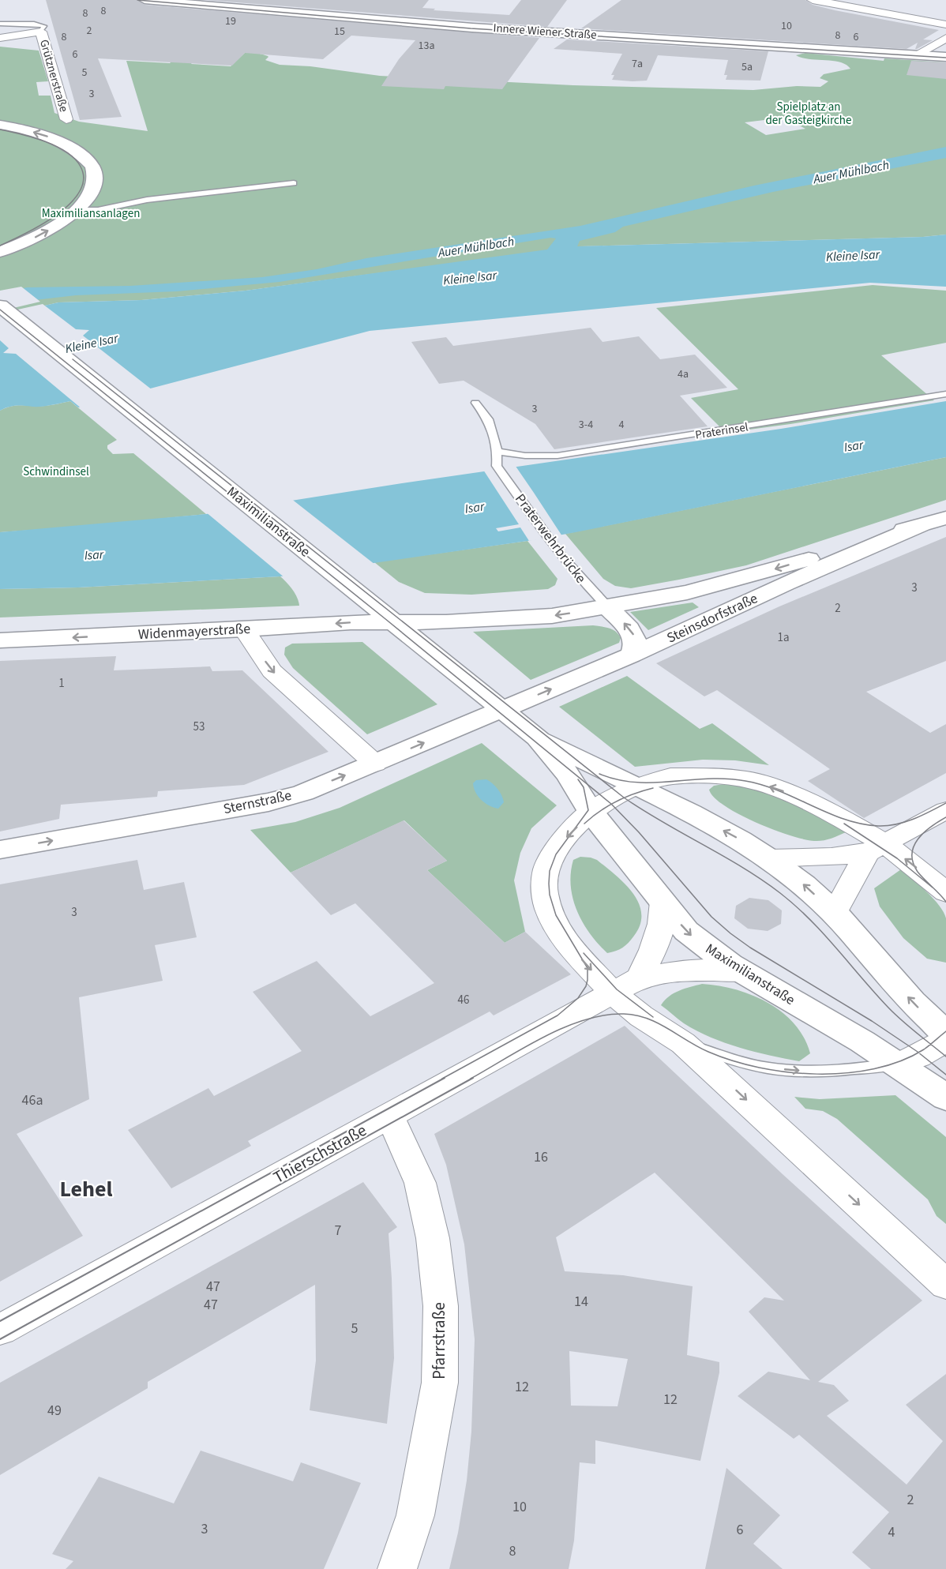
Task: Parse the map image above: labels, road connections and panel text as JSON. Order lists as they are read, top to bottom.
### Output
{
  "streets": {
    "main road": [
      "Innere Wiener Straße",
      "Maximilianstraße",
      "Steinsdorfstraße",
      "Widenmayerstraße",
      "Sternstraße"
    ],
    "street": ["Grütznerstraße", "Thierschstraße", "Pfarrstraße"],
    "lane": ["Praterinsel", "Praterwehrbrücke"]
  },
  "crossings": [
    ["Praterinsel", "Praterwehrbrücke"],
    ["Maximilianstraße", "Steinsdorfstraße"],
    ["Maximilianstraße", "Widenmayerstraße"],
    ["Maximilianstraße", "Sternstraße"],
    ["Maximilianstraße", "Thierschstraße"],
    ["Praterwehrbrücke", "Steinsdorfstraße"],
    ["Steinsdorfstraße", "Widenmayerstraße"],
    ["Steinsdorfstraße", "Sternstraße"],
    ["Thierschstraße", "Pfarrstraße"]
  ],
  "one_way": ["Widenmayerstraße", "Sternstraße"],
  "districts": ["Lehel"],
  "water": ["Auer Mühlbach", "Kleine Isar", "Isar"],
  "parks": ["Spielplatz an der Gasteigkirche", "Maximiliansanlagen", "Schwindinsel"],
  "house_numbers": [
    "8",
    "8",
    "19",
    "10",
    "2",
    "15",
    "8",
    "8",
    "6",
    "13a",
    "6",
    "7a",
    "5a",
    "5",
    "3",
    "4a",
    "3",
    "3-4",
    "4",
    "3",
    "2",
    "1a",
    "1",
    "53",
    "3",
    "46",
    "46a",
    "16",
    "7",
    "47",
    "14",
    "47",
    "5",
    "12",
    "12",
    "49",
    "2",
    "10",
    "3",
    "6",
    "4",
    "8"
  ]
}
